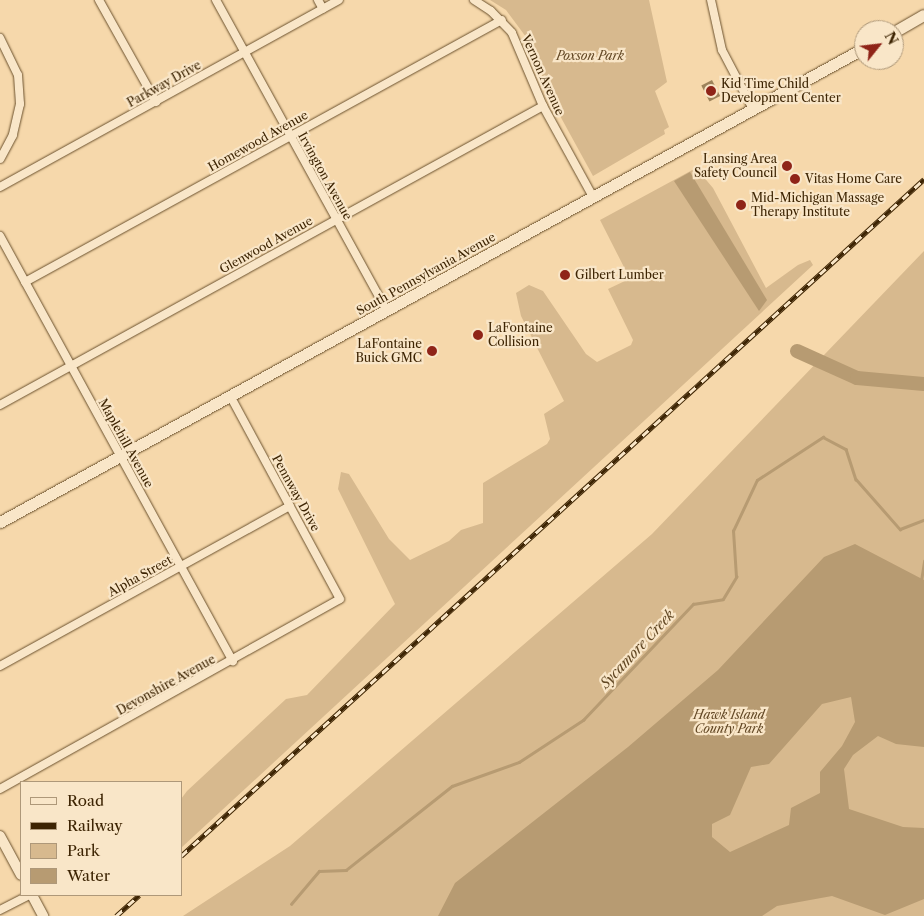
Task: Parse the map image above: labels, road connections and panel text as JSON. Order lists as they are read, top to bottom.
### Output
{
  "streets": {
    "main road": ["South Pennsylvania Avenue"],
    "street": [
      "Vernon Avenue",
      "Parkway Drive",
      "Homewood Avenue",
      "Irvington Avenue",
      "Glenwood Avenue",
      "Maplehill Avenue",
      "Pennway Drive",
      "Alpha Street",
      "Devonshire Avenue"
    ]
  },
  "crossings": [
    ["Vernon Avenue", "Homewood Avenue"],
    ["Vernon Avenue", "Glenwood Avenue"],
    ["Vernon Avenue", "South Pennsylvania Avenue"],
    ["Parkway Drive", "Irvington Avenue"],
    ["Homewood Avenue", "Irvington Avenue"],
    ["Homewood Avenue", "Maplehill Avenue"],
    ["Irvington Avenue", "Glenwood Avenue"],
    ["Irvington Avenue", "South Pennsylvania Avenue"],
    ["Glenwood Avenue", "Maplehill Avenue"],
    ["South Pennsylvania Avenue", "Maplehill Avenue"],
    ["South Pennsylvania Avenue", "Pennway Drive"],
    ["Maplehill Avenue", "Alpha Street"],
    ["Maplehill Avenue", "Devonshire Avenue"],
    ["Pennway Drive", "Alpha Street"],
    ["Pennway Drive", "Devonshire Avenue"]
  ],
  "water": ["Sycamore Creek"],
  "parks": ["Poxson Park", "Hawk Island County Park"],
  "places": [
    "Kid Time Child Development Center",
    "Lansing Area Safety Council",
    "Vitas Home Care",
    "Mid-Michigan Massage Therapy Institute",
    "Gilbert Lumber",
    "LaFontaine Collision",
    "LaFontaine Buick GMC"
  ],
  "legend": [
    "Road",
    "Railway",
    "Park",
    "Water"
  ],
  "north": "top right"
}
